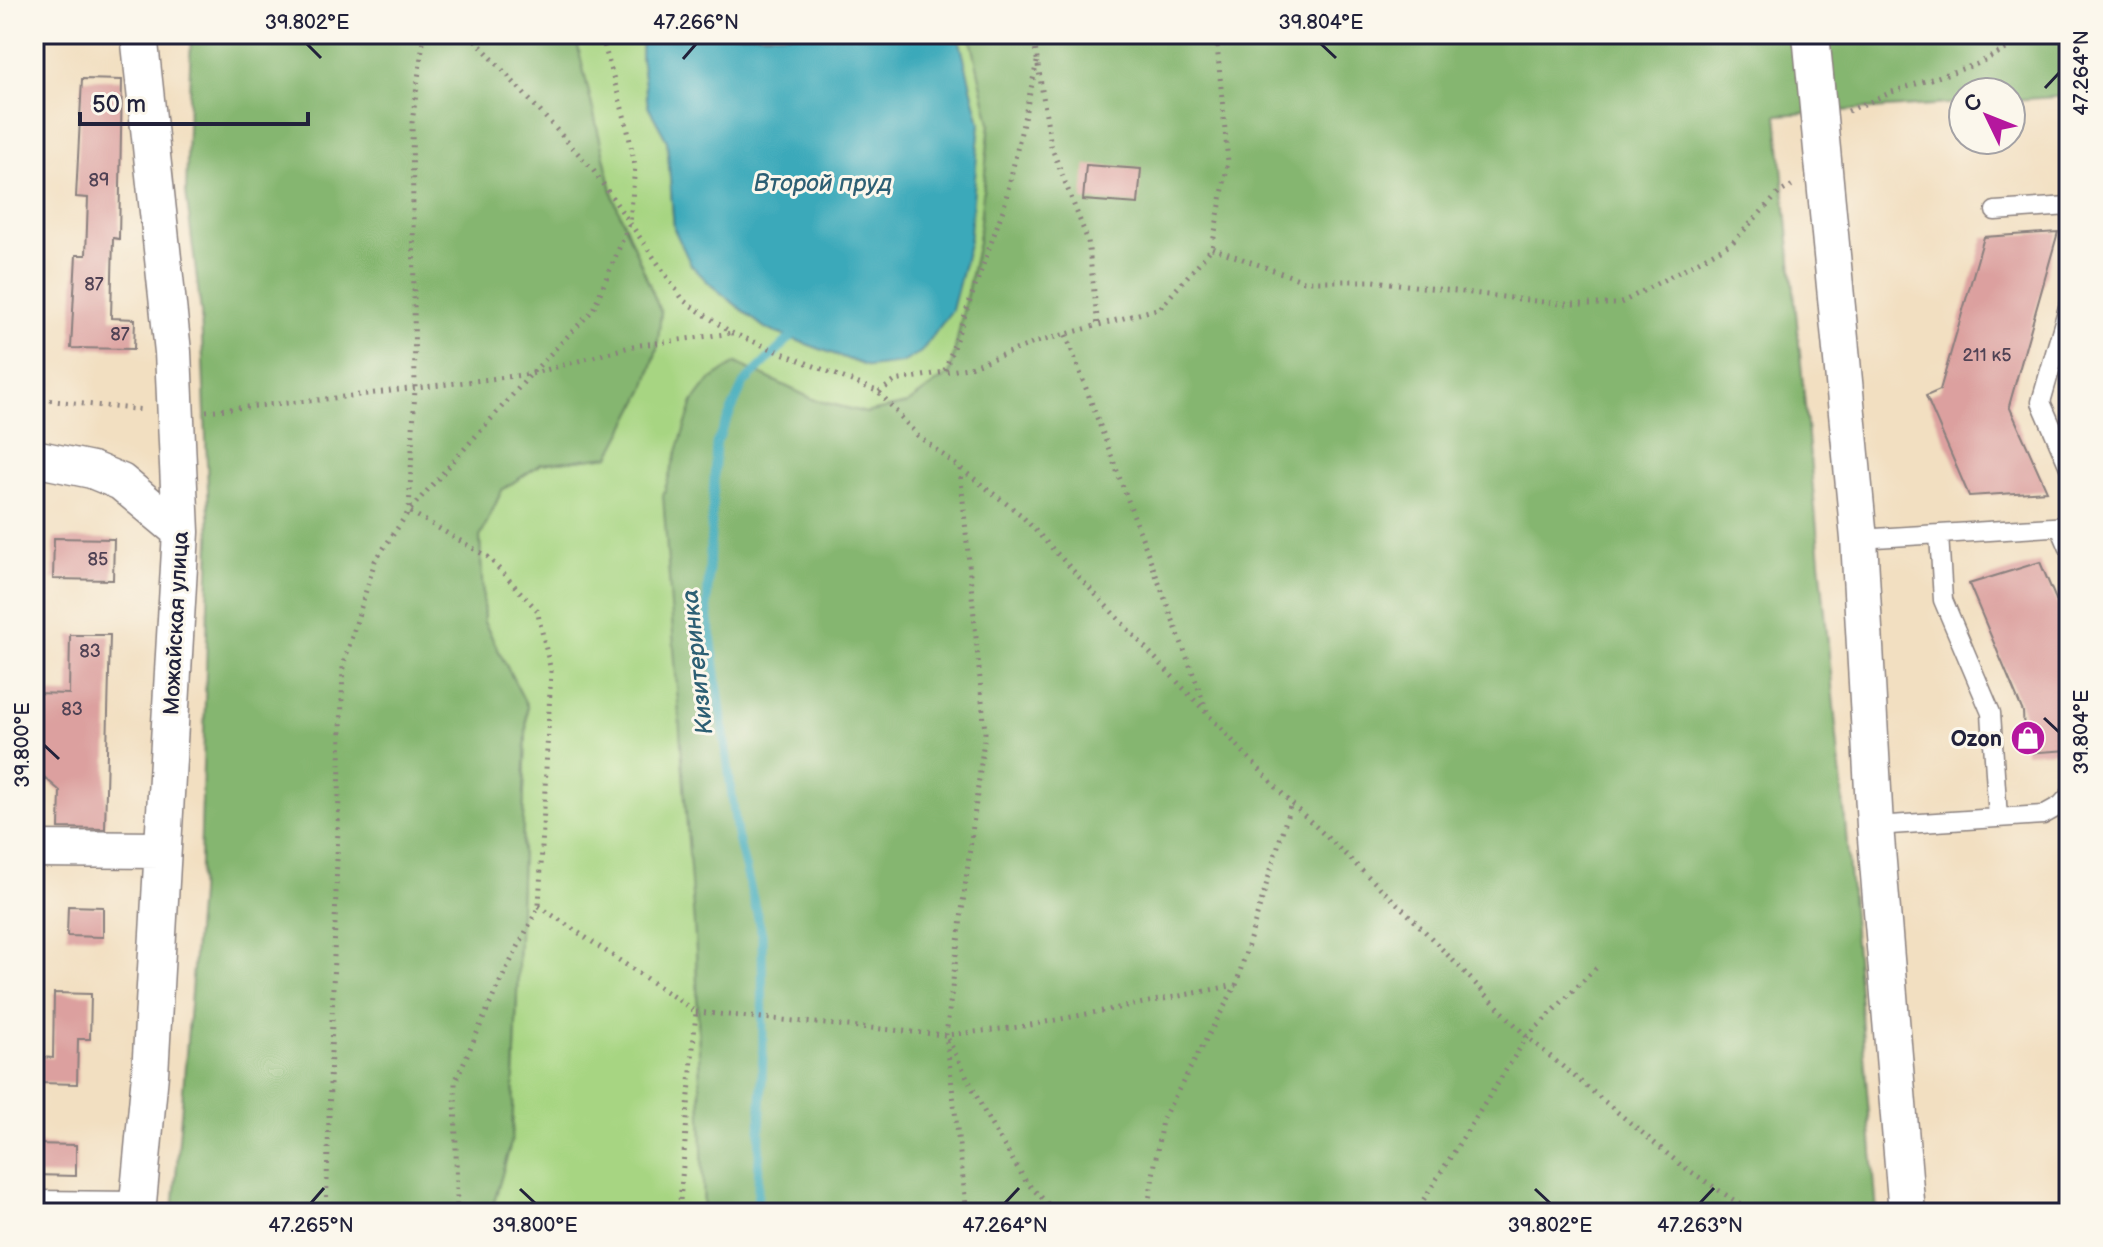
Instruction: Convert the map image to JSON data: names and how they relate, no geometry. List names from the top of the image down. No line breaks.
{"streets":{"street":["Можайская улица"]},"water":["Второй пруд","Кизитеринка"],"places":{"shop":["Ozon"]},"house_numbers":["89","87","87","211 к5","85","83","83"],"scale_bar":"50 m","north":"top left","coordinates":["39.802°E","47.266°N","39.804°E","47.264°N","39.800°E","47.265°N","47.263°N"]}
